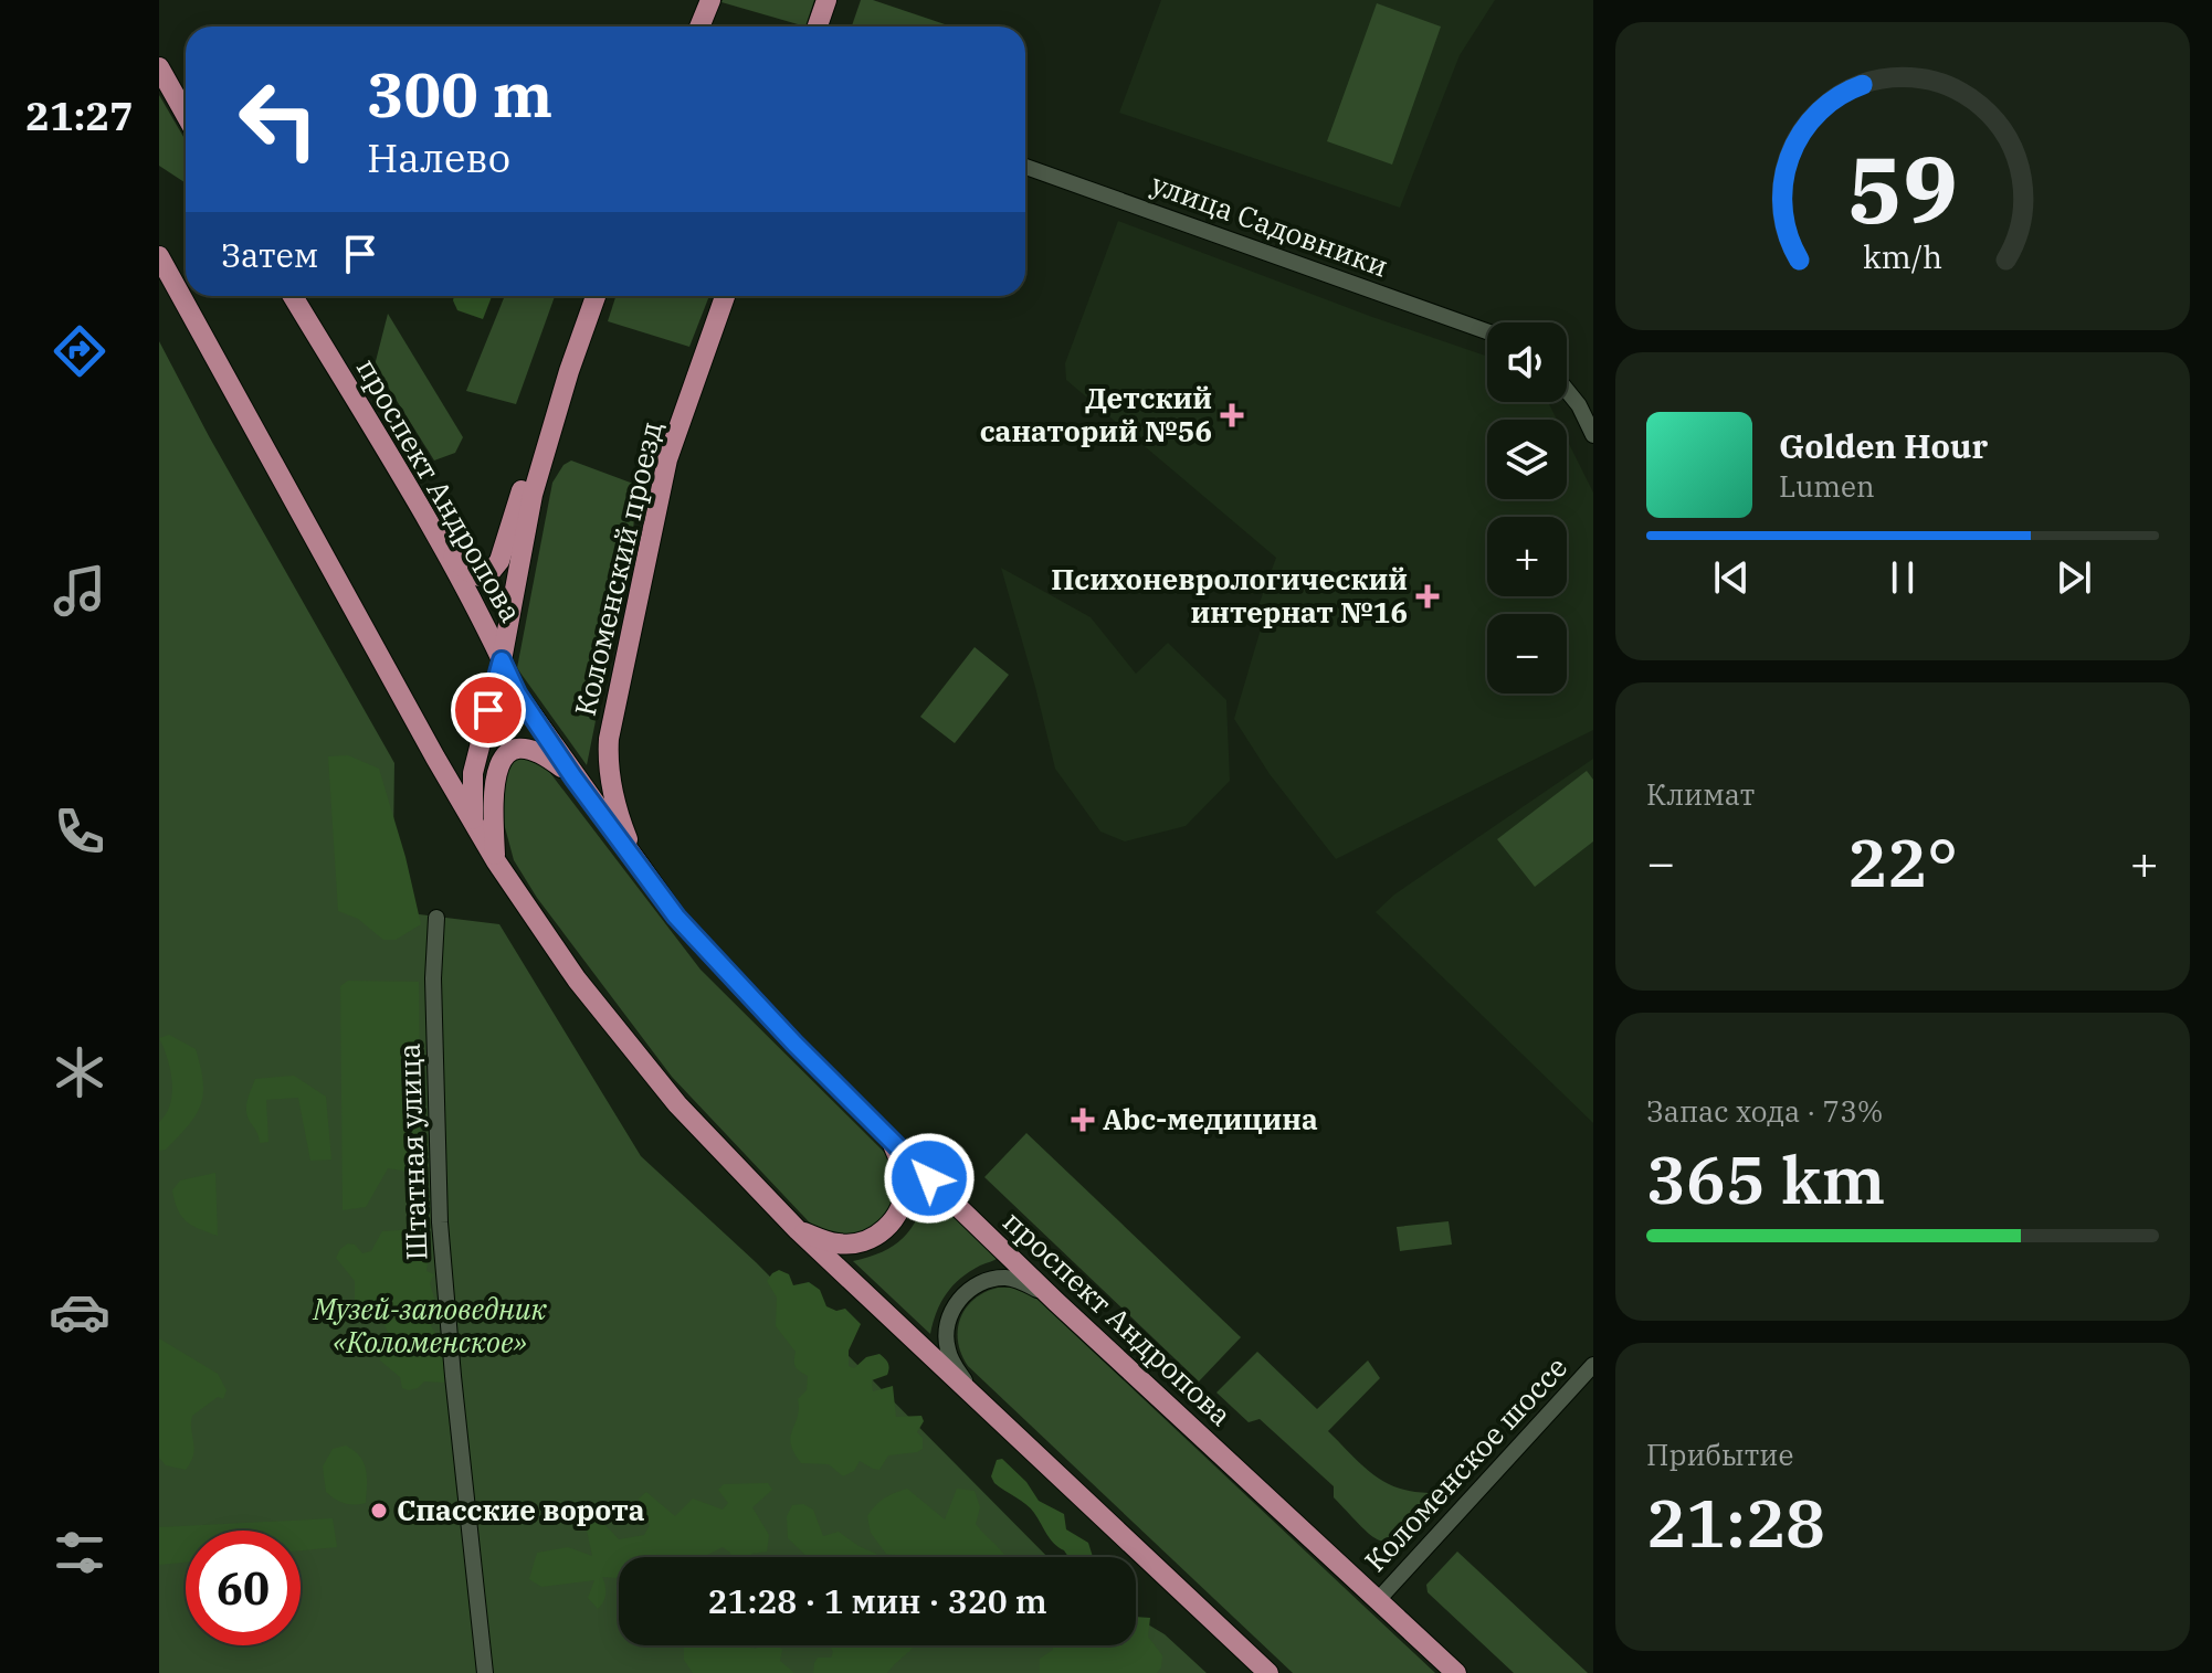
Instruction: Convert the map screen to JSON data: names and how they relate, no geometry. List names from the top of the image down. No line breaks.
{"streets":{"main road":["проспект Андропова","Коломенский проезд"],"street":["улица Садовники","Штатная улица","Коломенское шоссе"]},"crossings":[["проспект Андропова","Коломенский проезд"],["проспект Андропова","Коломенское шоссе"]],"parks":["Музей-заповедник «Коломенское»"],"places":{"health":["Детский санаторий №56","Психоневрологический интернат №16","Abc-медицина"],"other":["Спасские ворота"]},"page":{"tabs":"21:27","turn":["300 m","Налево"],"then":"Затем","map_buttons":["+","−"],"song":["Golden Hour","Lumen"],"tile":["Климат",["Запас хода · 73%","365 km"],["Прибытие","21:28"]],"heat":["−","22°","+"],"limit":"60","trip":"21:28 · 1 мин · 320 m","gauge":["59","km/h"]}}
